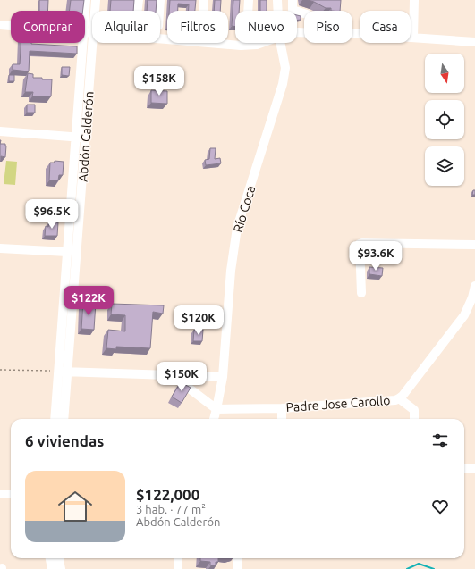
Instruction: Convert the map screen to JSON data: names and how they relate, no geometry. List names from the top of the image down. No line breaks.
{"streets":{"street":["Abdón Calderón","Río Coca","Padre Jose Carollo"]},"crossings":[["Río Coca","Padre Jose Carollo"]],"north":"bottom","page":{"chip":["Comprar","Alquilar","Filtros","Nuevo","Piso","Casa"],"price":["$158K","$96.5K","$93.6K","$122K","$120K","$150K"],"heading":"6 viviendas","list":[{"name":"$122,000","note":"3 hab. · 77 m² · Abdón Calderón"}]}}
